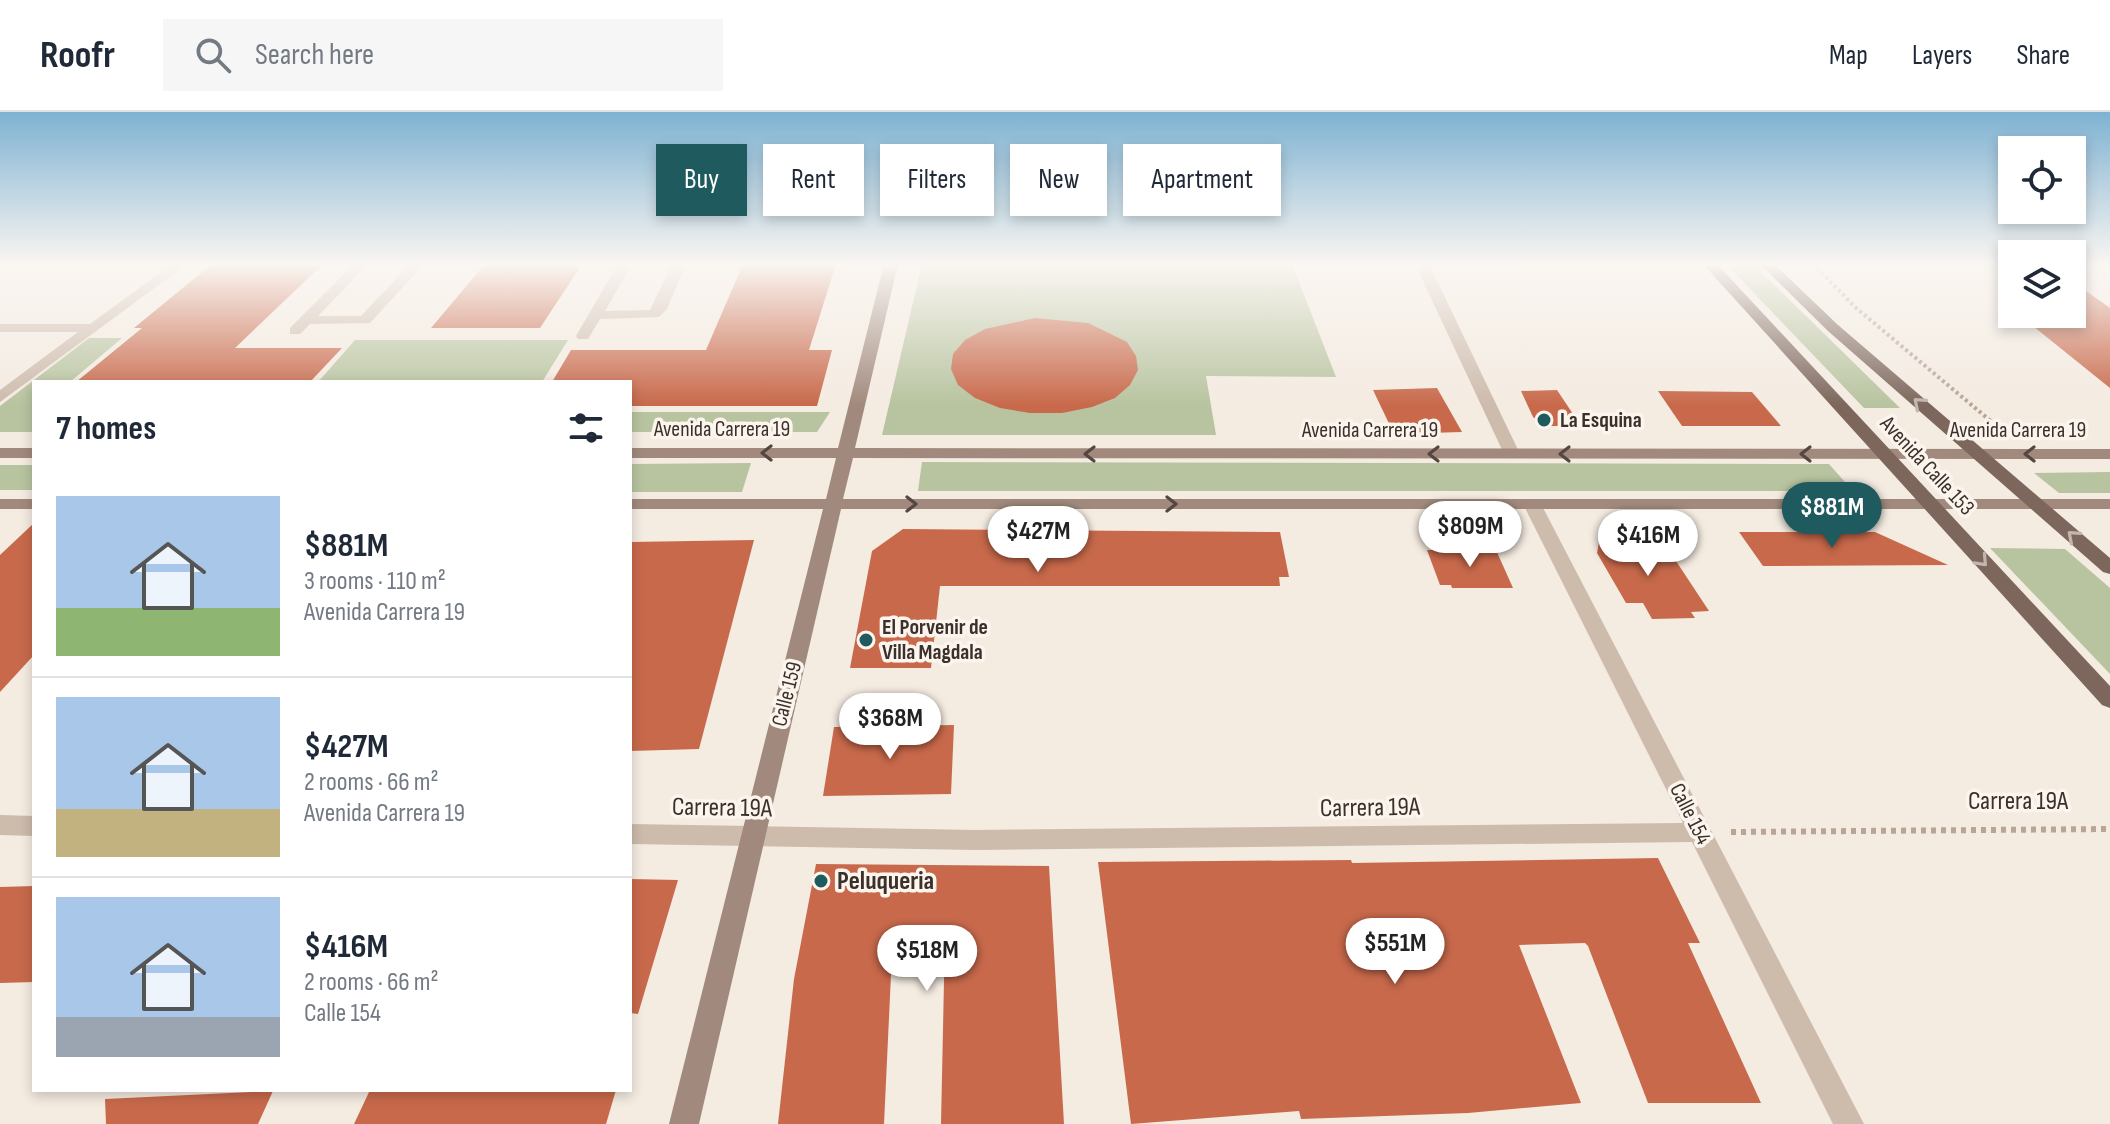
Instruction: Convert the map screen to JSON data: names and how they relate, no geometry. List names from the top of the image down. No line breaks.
{"streets":{"main road":["Avenida Carrera 19","Avenida Calle 153","Calle 159"],"street":["Carrera 19A","Calle 154"]},"crossings":[["Avenida Carrera 19","Avenida Calle 153"],["Avenida Carrera 19","Calle 159"],["Calle 159","Carrera 19A"],["Carrera 19A","Calle 154"]],"places":["La Esquina","El Porvenir de Villa Magdala","Peluqueria"],"page":{"header":"Roofr","search":"Search here","nav":["Map","Layers","Share"],"chip":["Buy","Rent","Filters","New","Apartment"],"heading":"7 homes","list":[{"name":"$881M","note":"3 rooms · 110 m² · Avenida Carrera 19"},{"name":"$427M","note":"2 rooms · 66 m² · Avenida Carrera 19"},{"name":"$416M","note":"2 rooms · 66 m² · Calle 154"}],"price":["$881M","$809M","$427M","$416M","$368M","$551M","$518M"]}}
